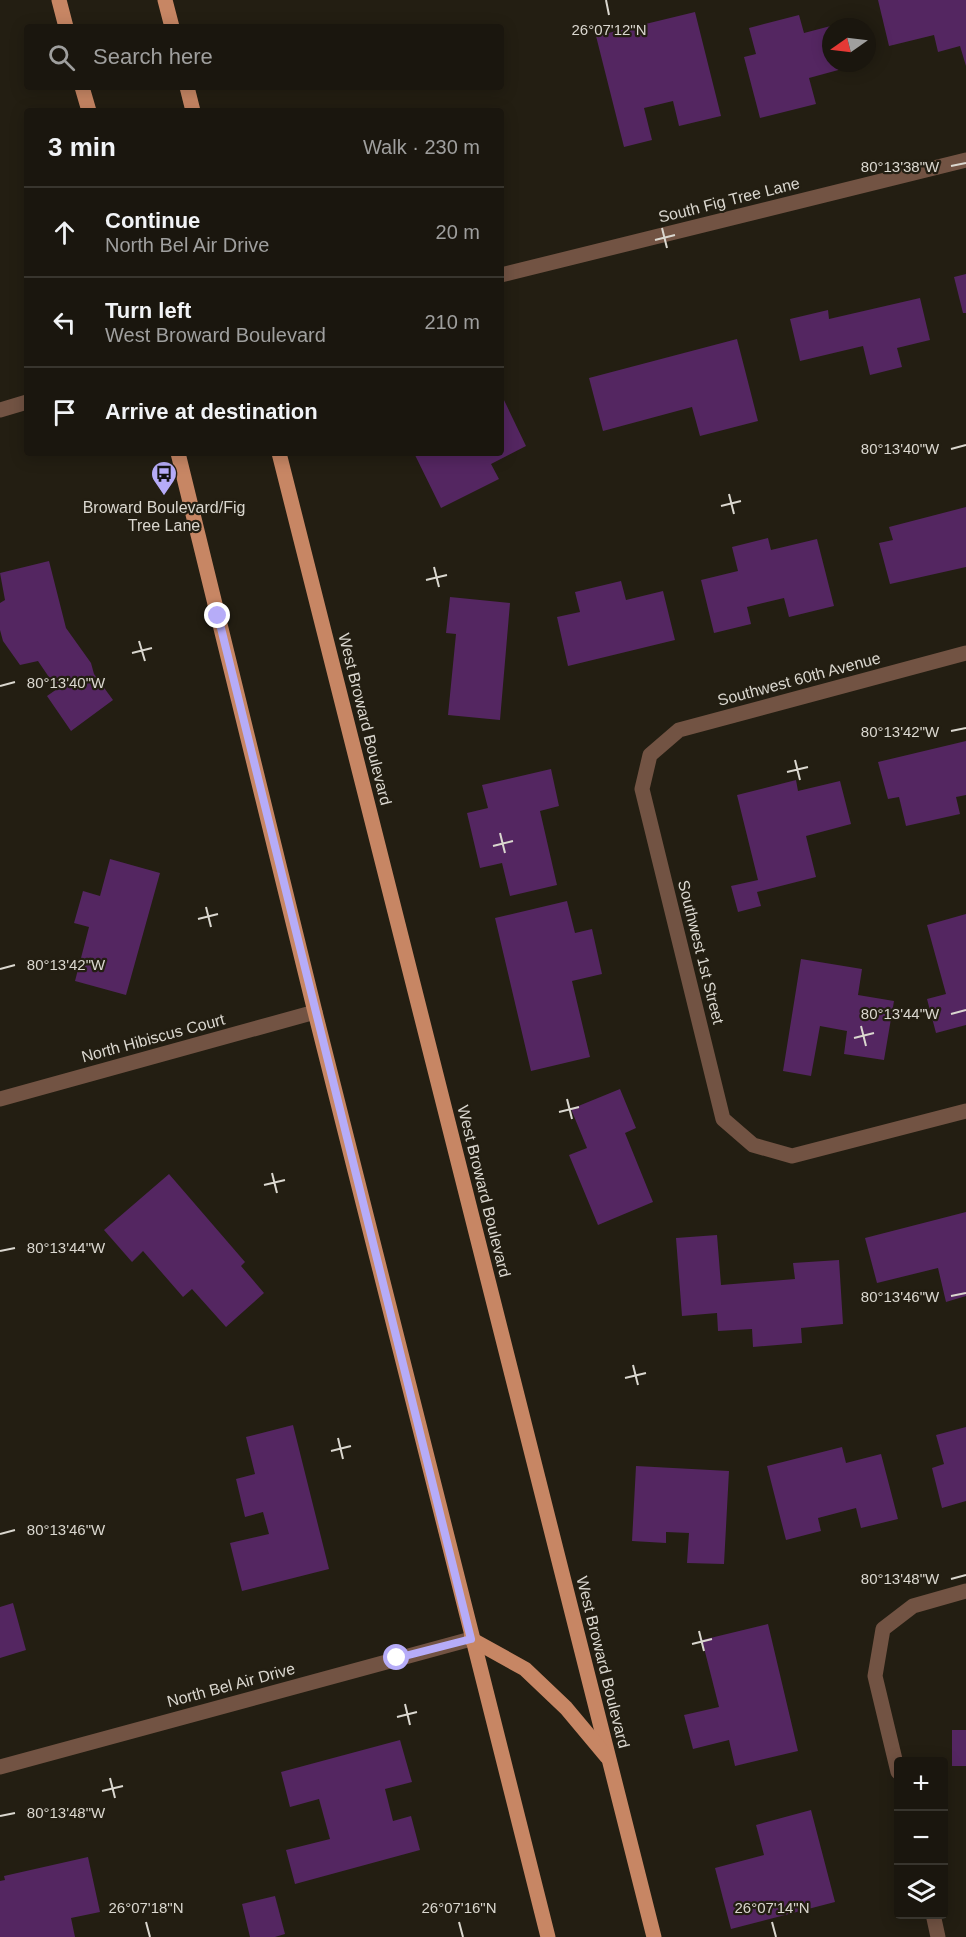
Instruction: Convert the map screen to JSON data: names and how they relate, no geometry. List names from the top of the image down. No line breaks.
{"streets":{"main road":["West Broward Boulevard"],"street":["South Fig Tree Lane","Southwest 60th Avenue","Southwest 1st Street","North Hibiscus Court","North Bel Air Drive"]},"crossings":[["Southwest 60th Avenue","Southwest 1st Street"]],"places":{"bus stop":["Broward Boulevard/Fig Tree Lane"]},"north":"left","page":{"search":"Search here","heading":["3 min","Walk · 230 m"],"list":[["Continue","North Bel Air Drive","20 m"],["Turn left","West Broward Boulevard","210 m"],"Arrive at destination"],"map_buttons":["+","−"]},"coordinates":["26°07'12\"N","80°13'38\"W","80°13'40\"W","80°13'42\"W","80°13'44\"W","80°13'46\"W","80°13'48\"W","26°07'18\"N","26°07'16\"N","26°07'14\"N"]}
